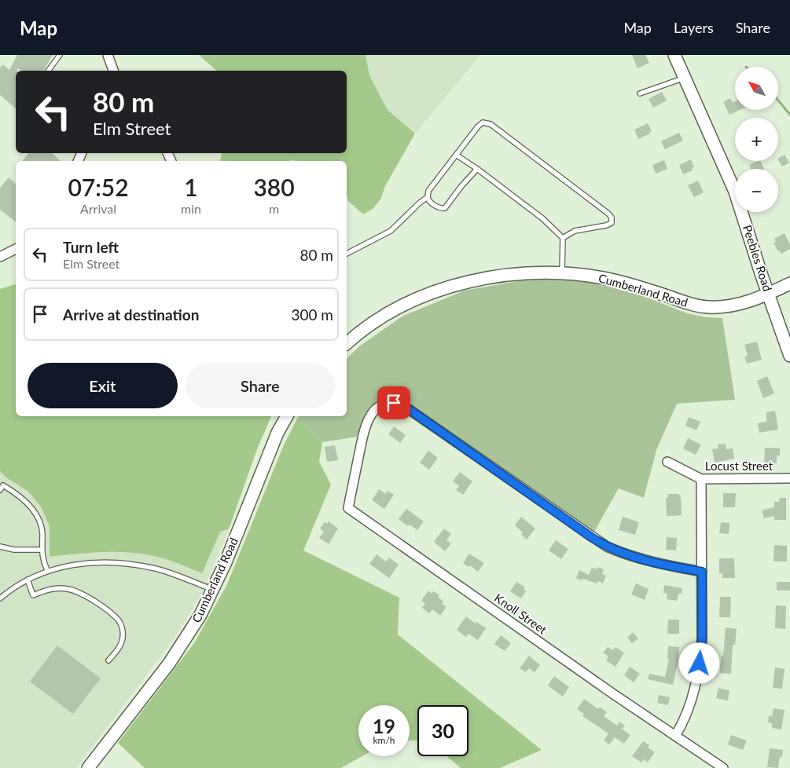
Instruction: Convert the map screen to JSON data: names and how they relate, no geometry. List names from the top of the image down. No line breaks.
{"streets":{"street":["Peebles Road","Cumberland Road","Locust Street","Knoll Street"]},"crossings":[["Peebles Road","Cumberland Road"]],"north":"top left","page":{"header":"Map","nav":["Map","Layers","Share"],"map_buttons":["+","−"],"turn":["80 m","Elm Street"],"eta":["07:52","Arrival","1","min","380","m"],"list":[{"name":"Turn left","note":"Elm Street","value":"80 m"},{"name":"Arrive at destination","value":"300 m"}],"buttons":["Exit","Share"],"speed":"19 km/h","limit":"30"}}
